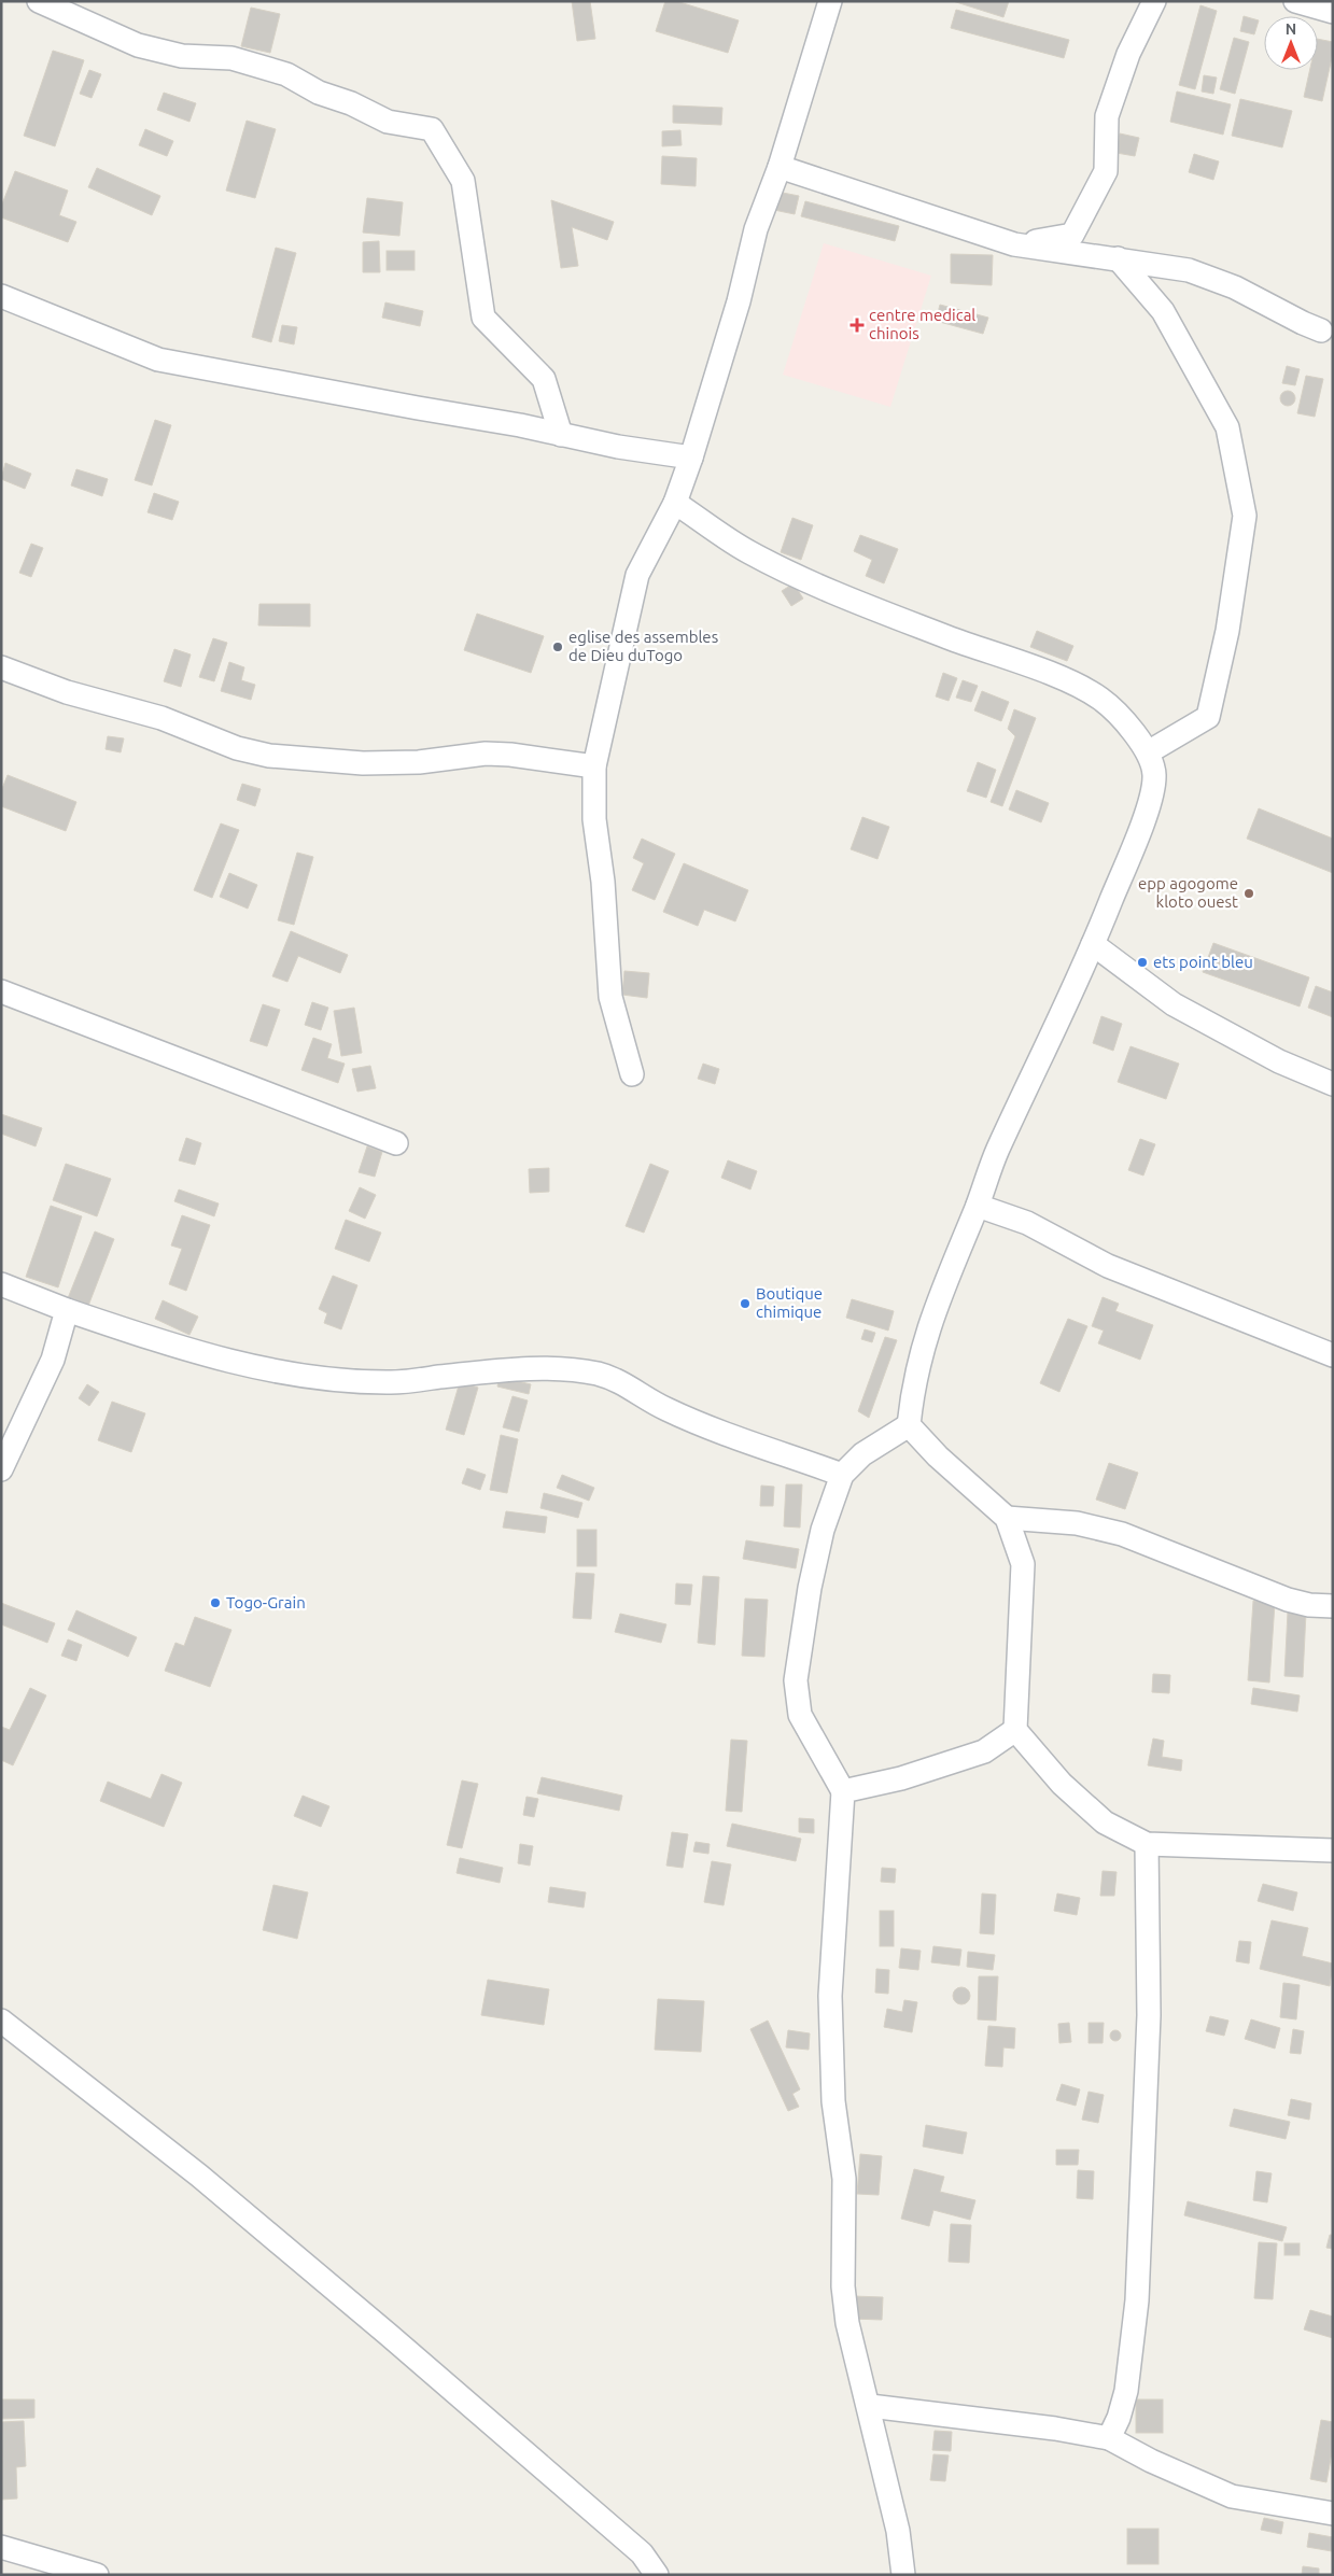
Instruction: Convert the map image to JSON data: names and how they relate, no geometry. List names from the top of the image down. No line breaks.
{"places":{"health":["centre medical chinois"],"other":["eglise des assembles de Dieu duTogo","epp agogome kloto ouest","ets point bleu","Boutique chimique","Togo-Grain"]},"north":"top"}
